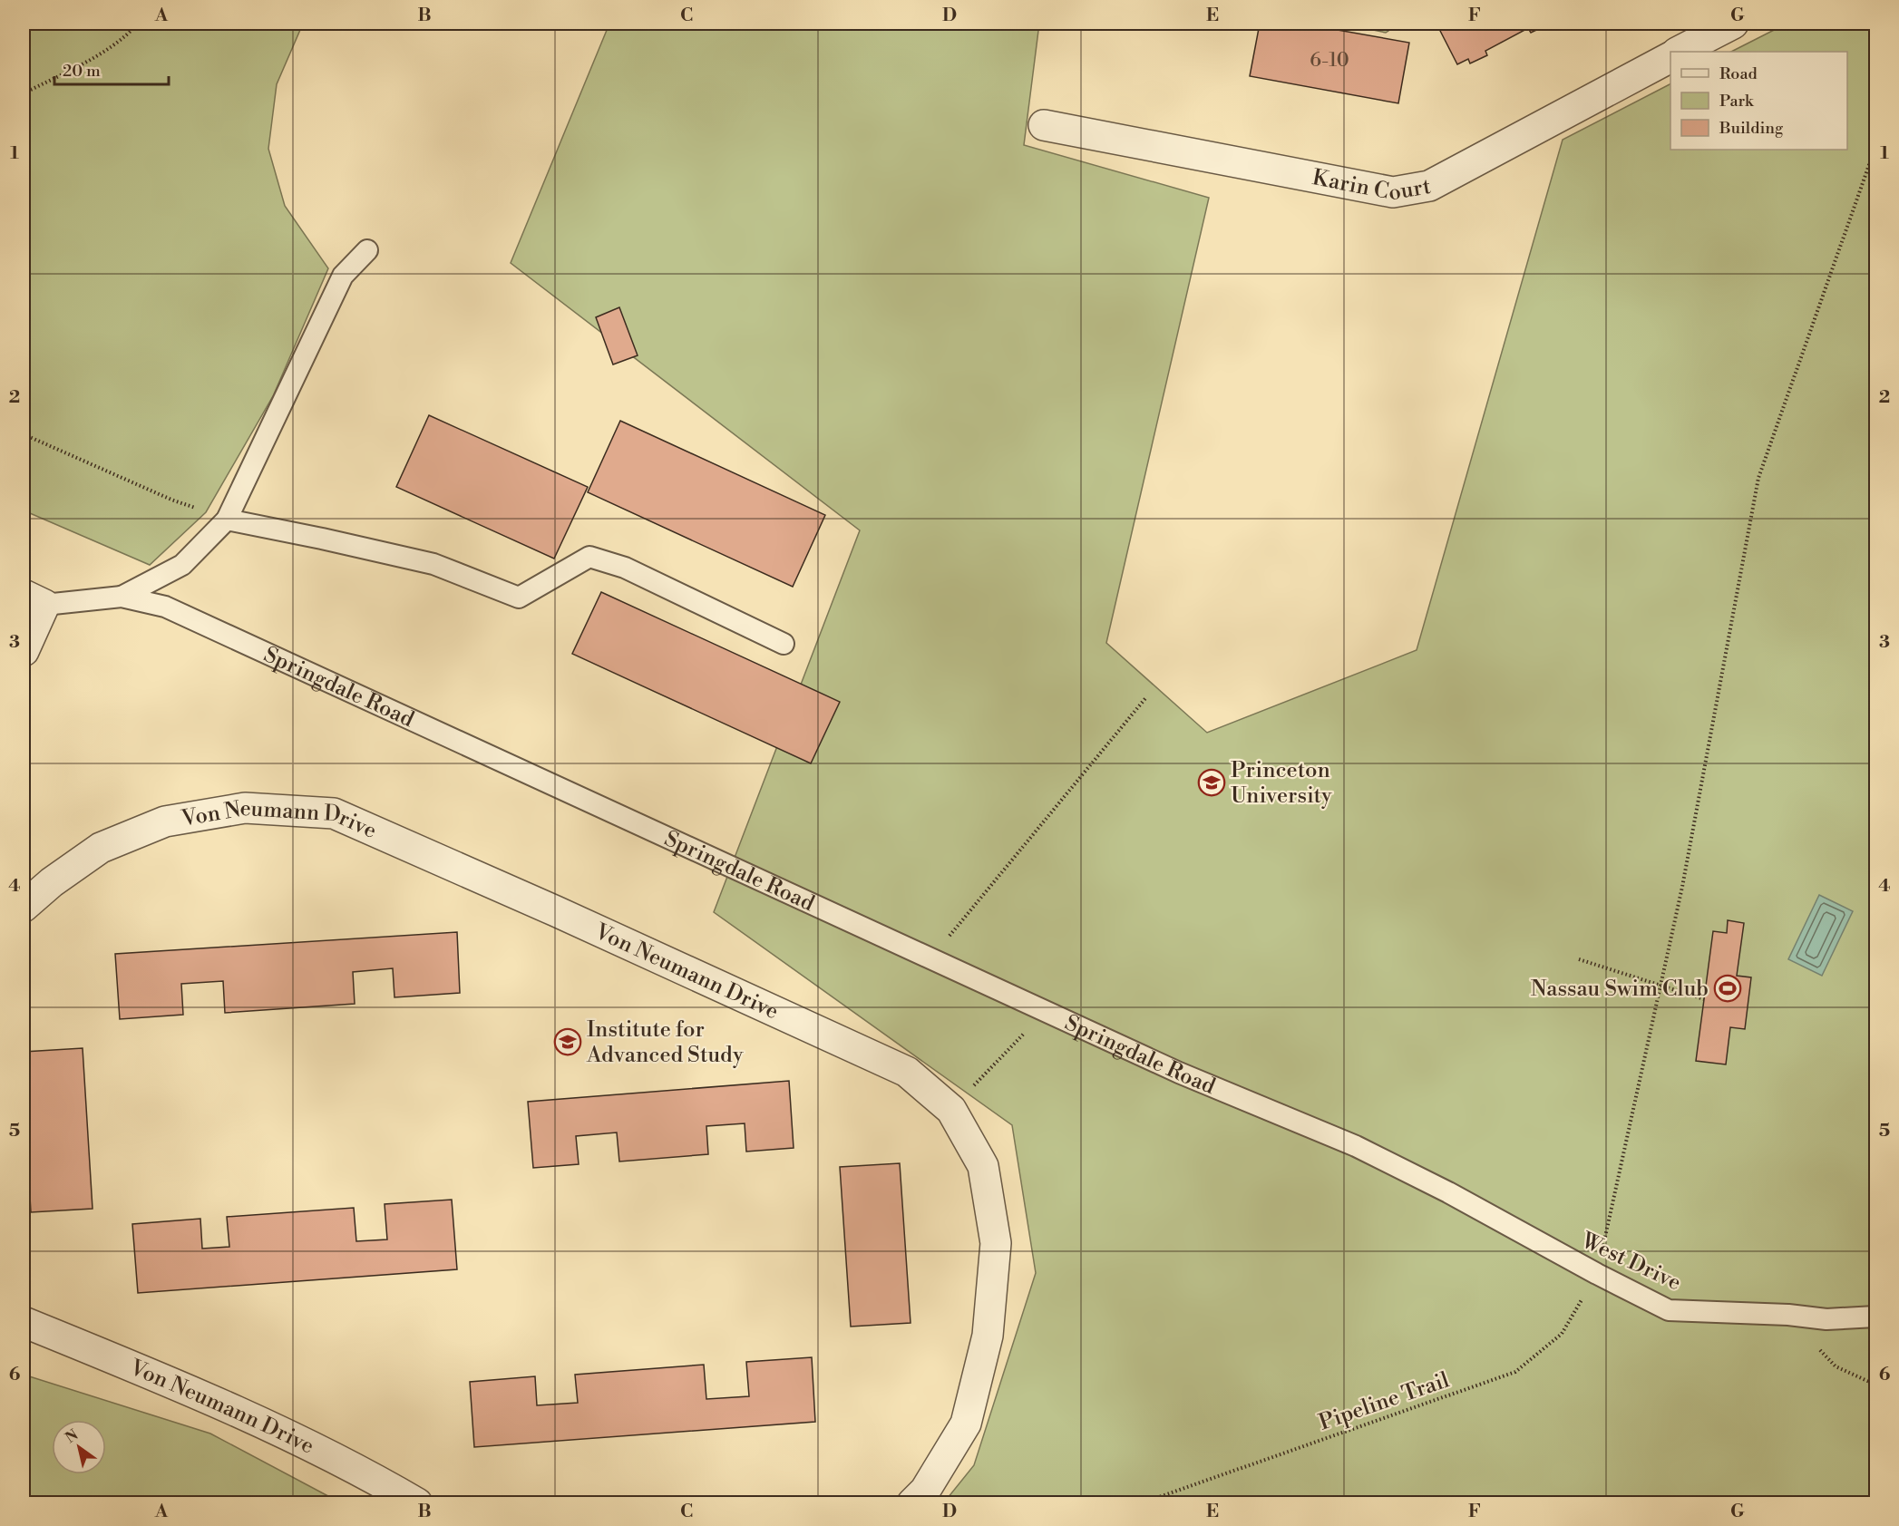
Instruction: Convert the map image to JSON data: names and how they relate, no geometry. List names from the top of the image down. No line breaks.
{"streets":{"street":["Karin Court","Von Neumann Drive"],"lane":["Springdale Road","West Drive"],"path":["Pipeline Trail"]},"crossings":[["Springdale Road","West Drive"],["West Drive","Pipeline Trail"]],"places":{"school or university":["Princeton University","Institute for Advanced Study"],"sports":["Nassau Swim Club"]},"house_numbers":["6-10"],"legend":["Road","Park","Building"],"scale_bar":"20 m","north":"top left","grid":{"columns":["A","B","C","D","E","F","G"],"rows":["1","2","3","4","5","6"]}}
